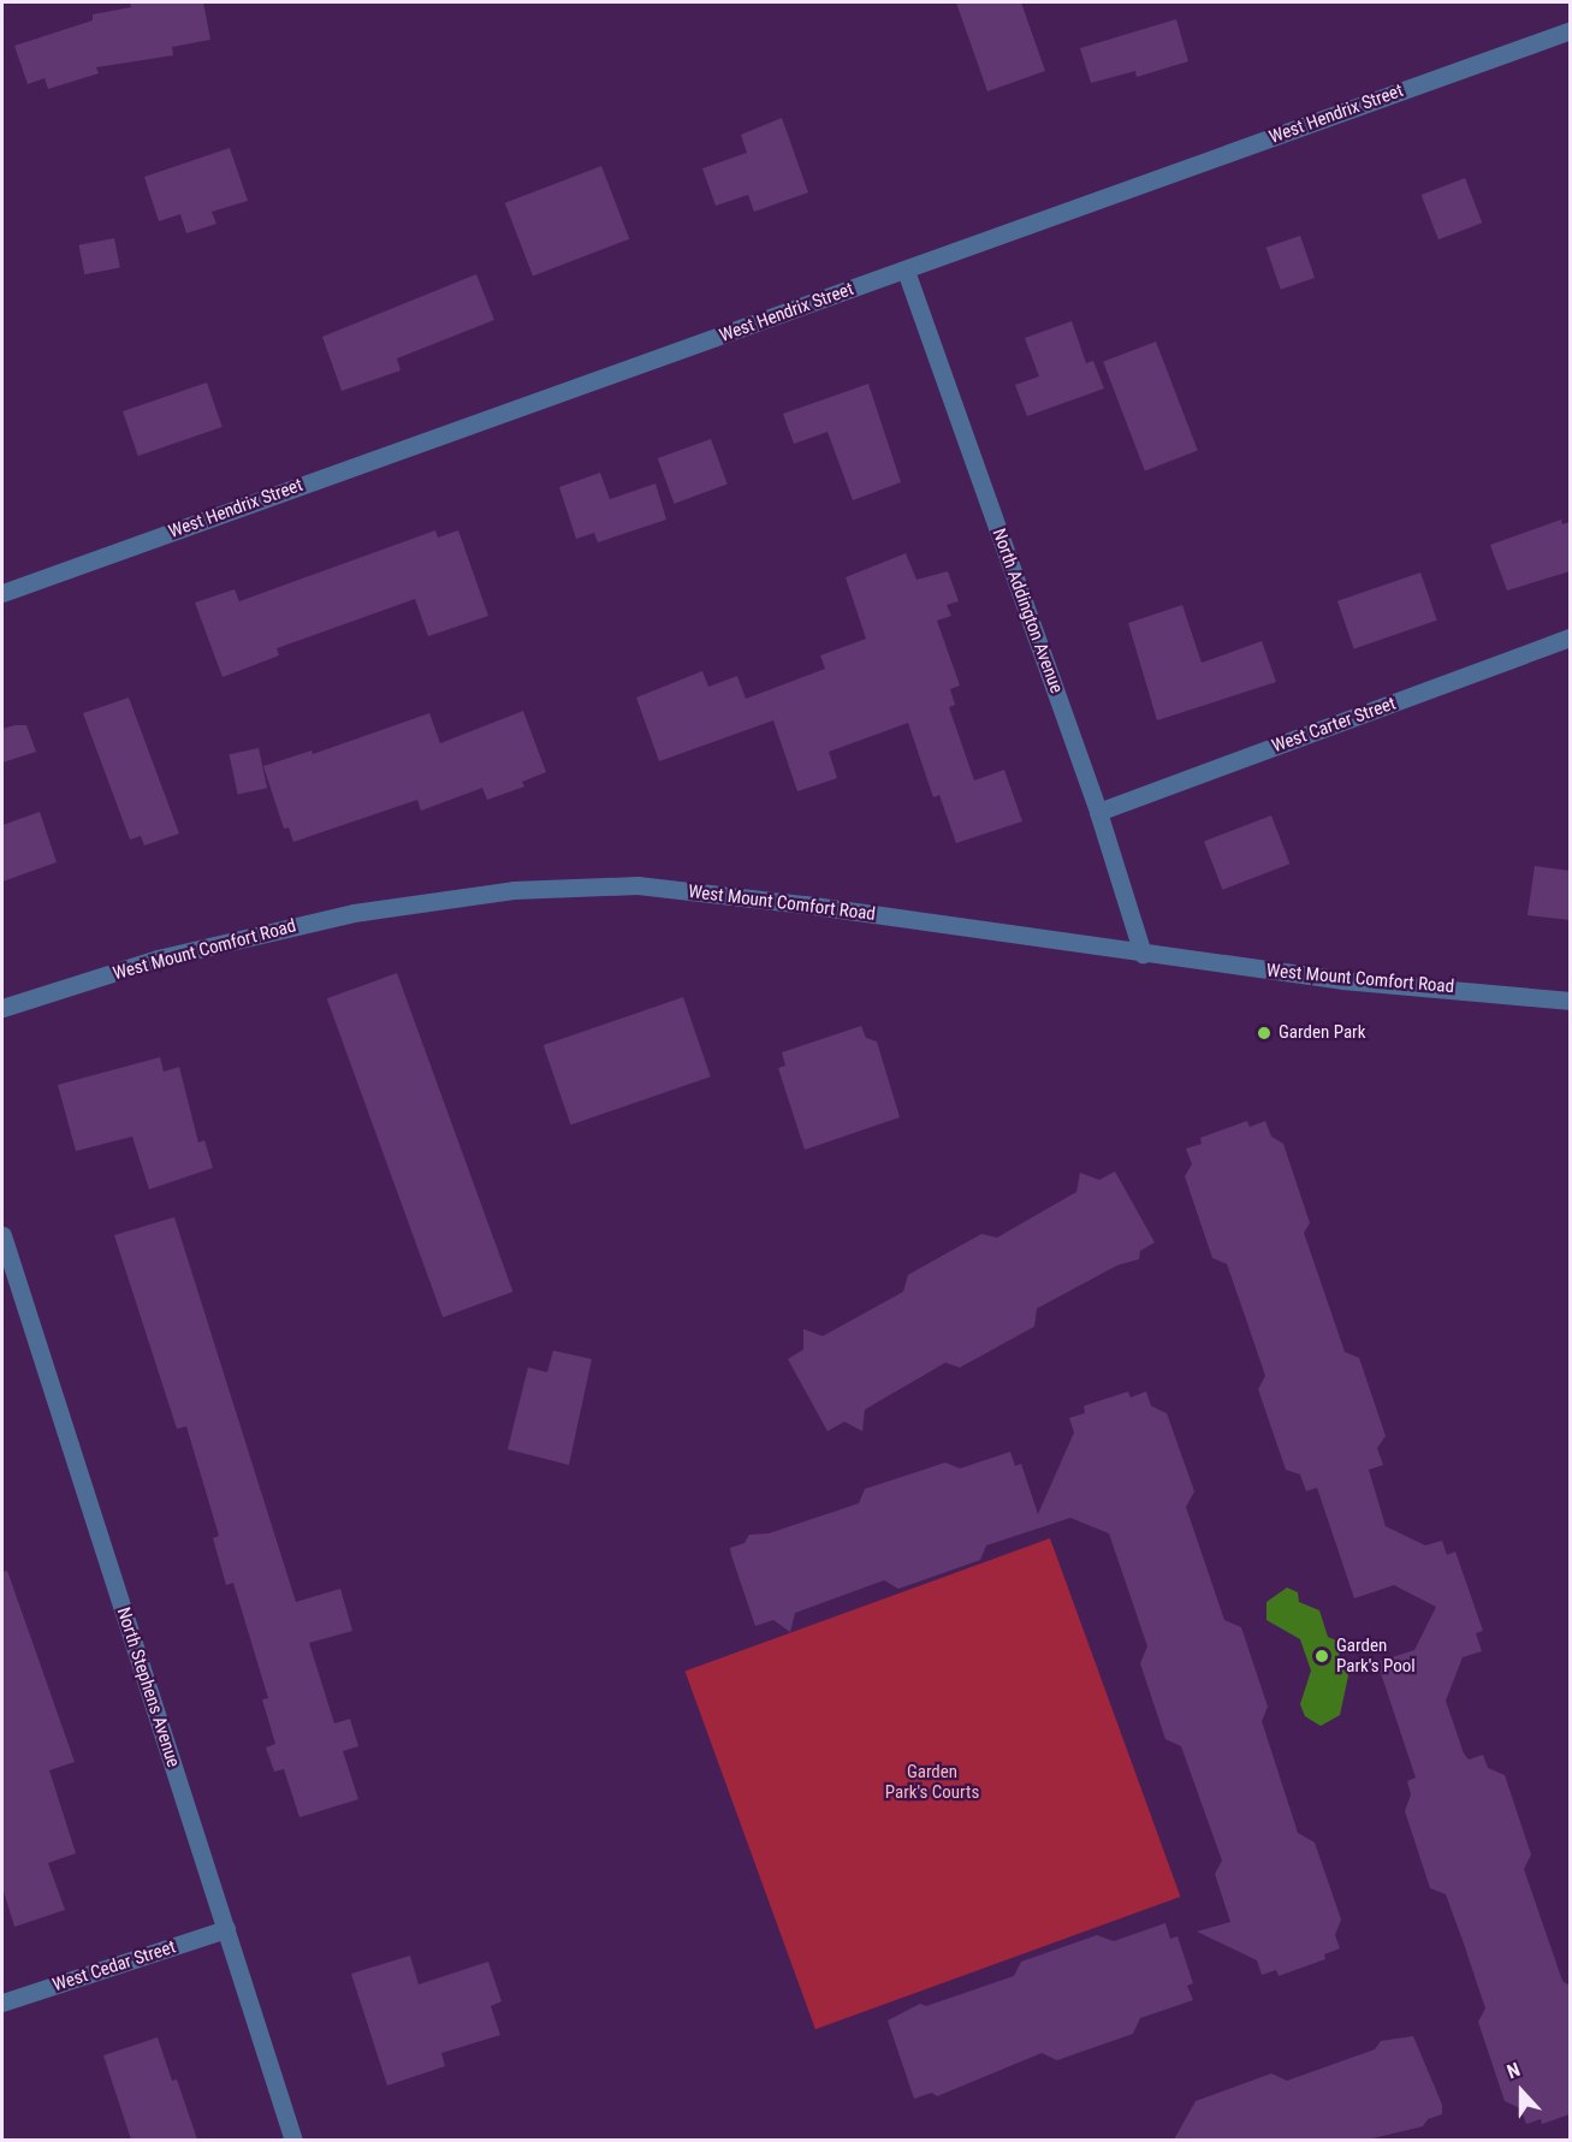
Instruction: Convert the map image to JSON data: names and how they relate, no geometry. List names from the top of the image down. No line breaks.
{"streets":{"street":["West Hendrix Street","North Addington Avenue","West Carter Street","West Mount Comfort Road","North Stephens Avenue","West Cedar Street"]},"crossings":[["West Hendrix Street","North Addington Avenue"],["North Addington Avenue","West Carter Street"],["North Addington Avenue","West Mount Comfort Road"],["North Stephens Avenue","West Cedar Street"]],"parks":["Garden Park's Courts"],"places":["Garden Park","Garden Park's Pool"],"north":"top"}
